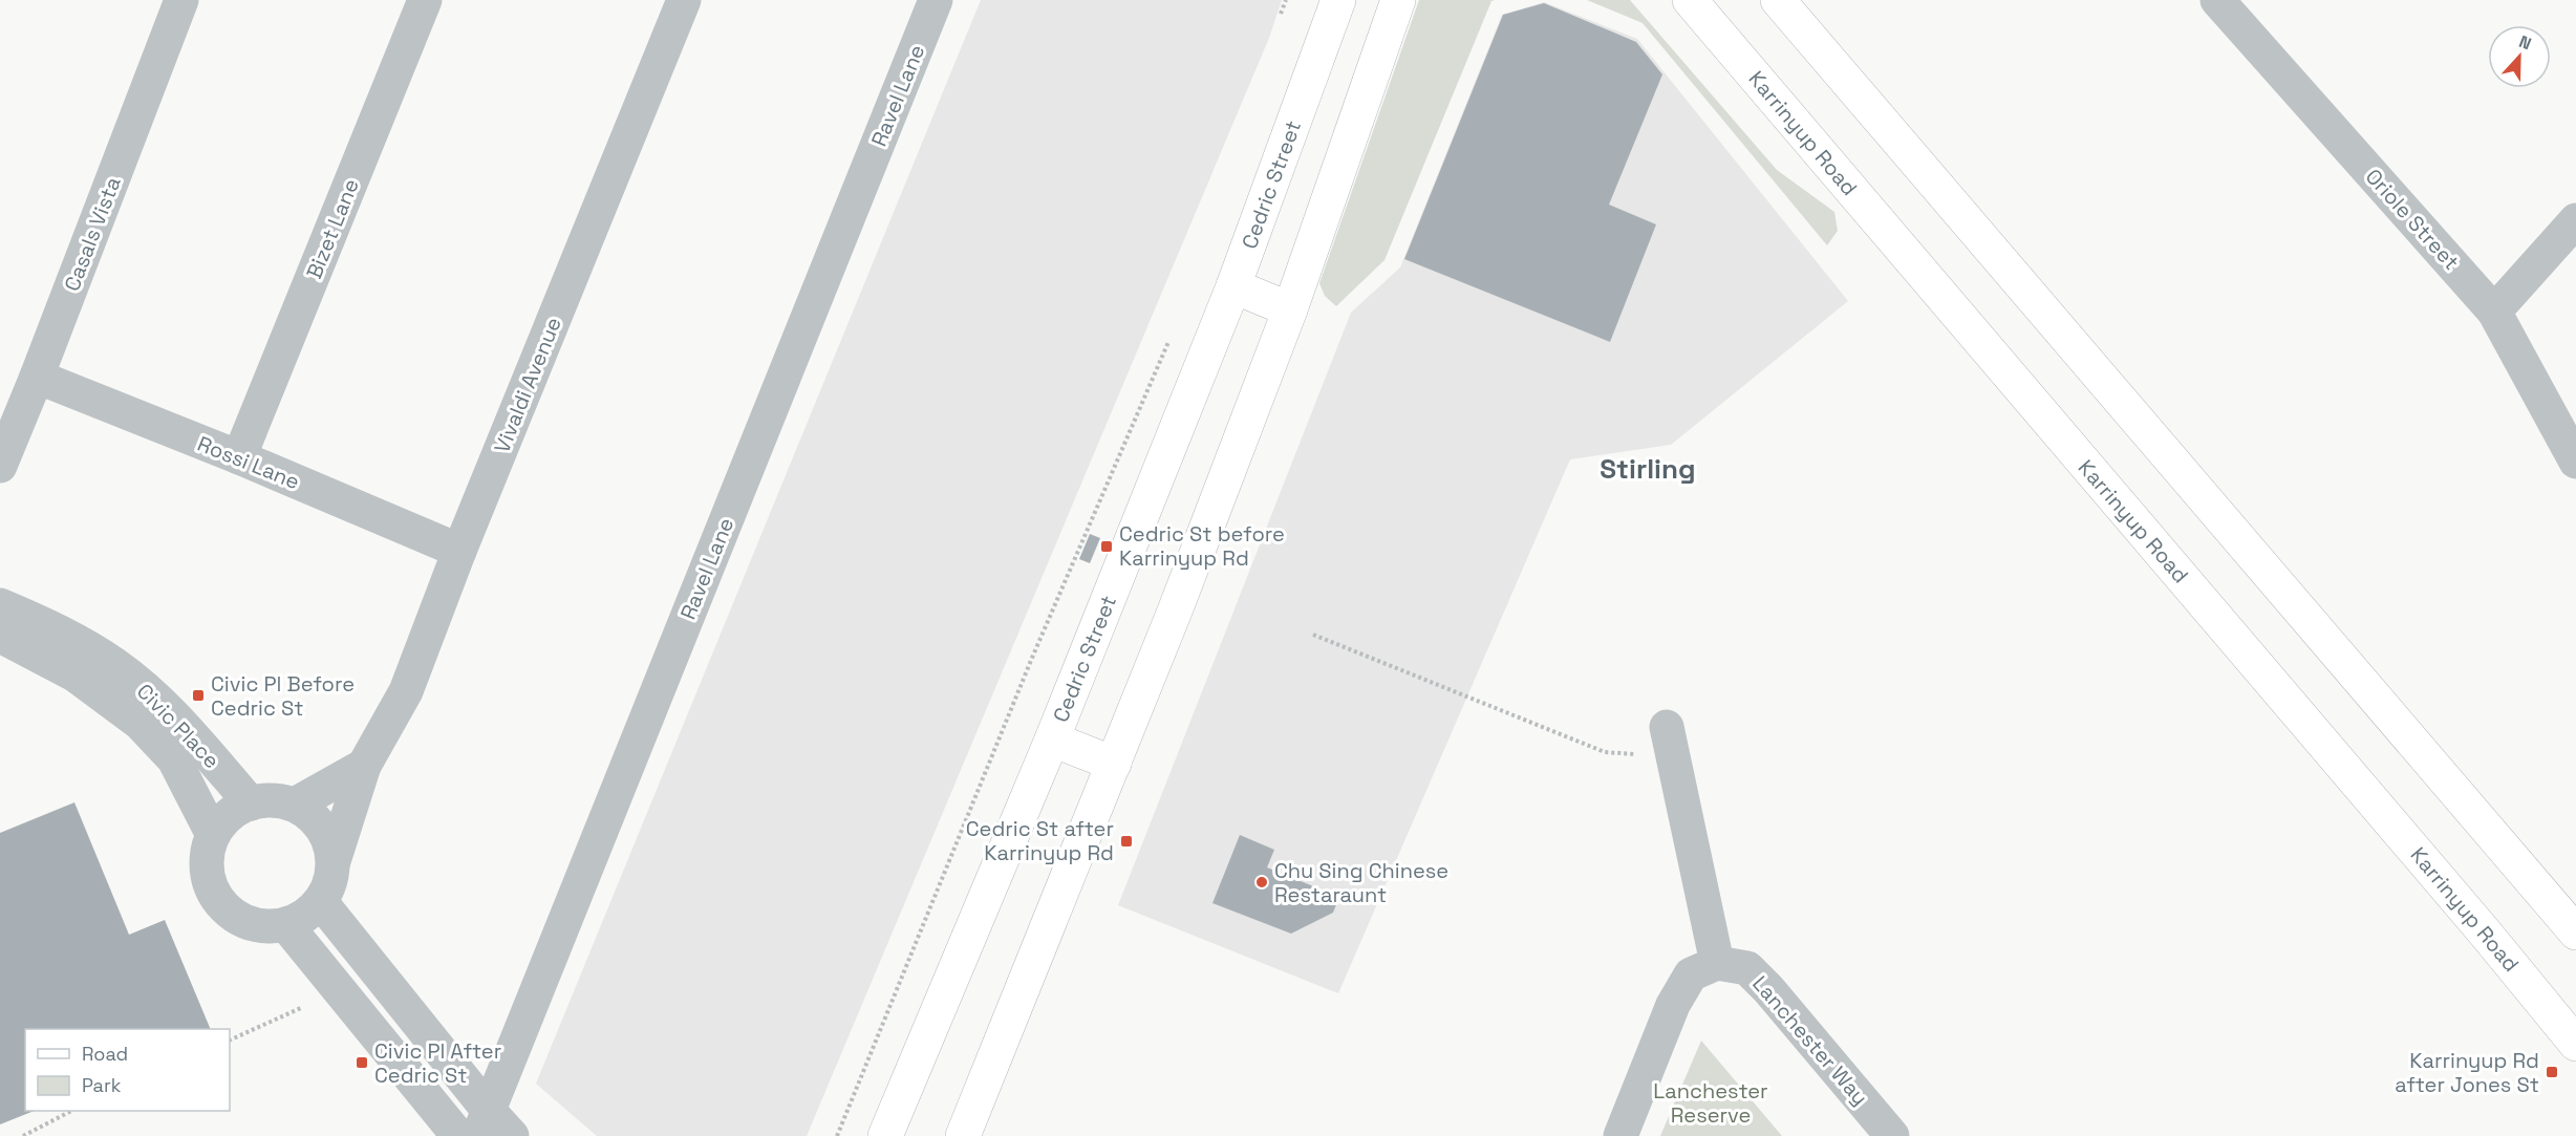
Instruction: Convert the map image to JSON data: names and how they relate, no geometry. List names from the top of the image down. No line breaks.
{"streets":{"main road":["Karrinyup Road","Cedric Street"],"street":["Ravel Lane","Oriole Street","Bizet Lane","Casals Vista","Vivaldi Avenue","Rossi Lane","Civic Place","Lanchester Way"]},"crossings":[["Bizet Lane","Rossi Lane"],["Casals Vista","Rossi Lane"],["Vivaldi Avenue","Rossi Lane"],["Vivaldi Avenue","Civic Place"]],"districts":["Stirling"],"parks":["Lanchester Reserve"],"places":{"transit":["Cedric St before Karrinyup Rd","Civic Pl Before Cedric St","Cedric St after Karrinyup Rd","Civic Pl After Cedric St","Karrinyup Rd after Jones St"],"other":["Chu Sing Chinese Restaraunt"]},"legend":["Road","Park"],"north":"top"}
